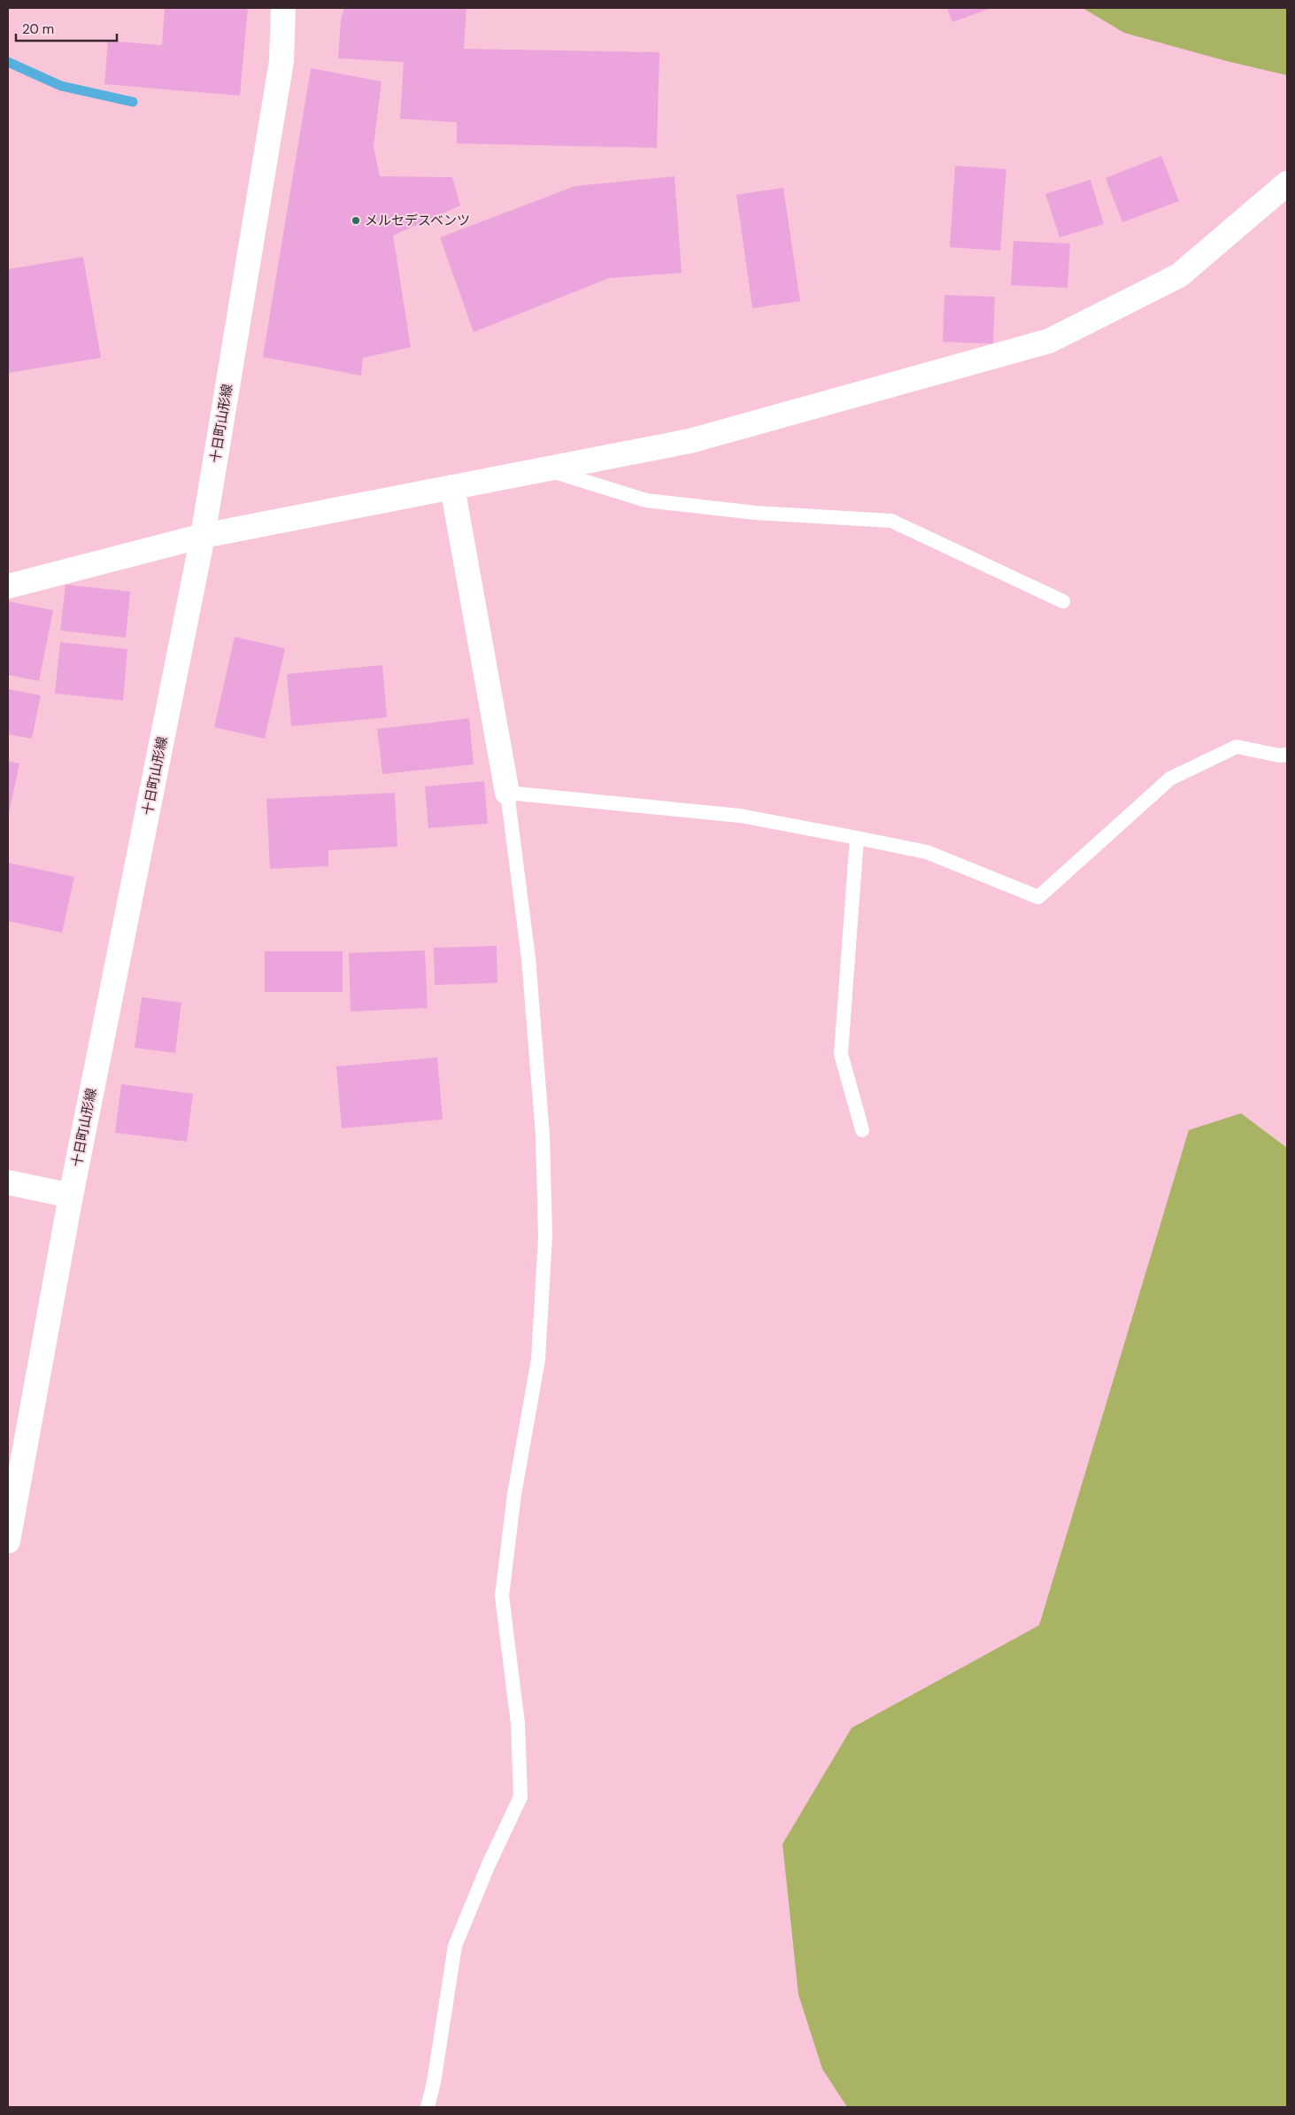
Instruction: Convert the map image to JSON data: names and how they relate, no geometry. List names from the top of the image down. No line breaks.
{"streets":{"street":["十日町山形線"]},"places":["メルセデスベンツ"],"scale_bar":"20 m"}
